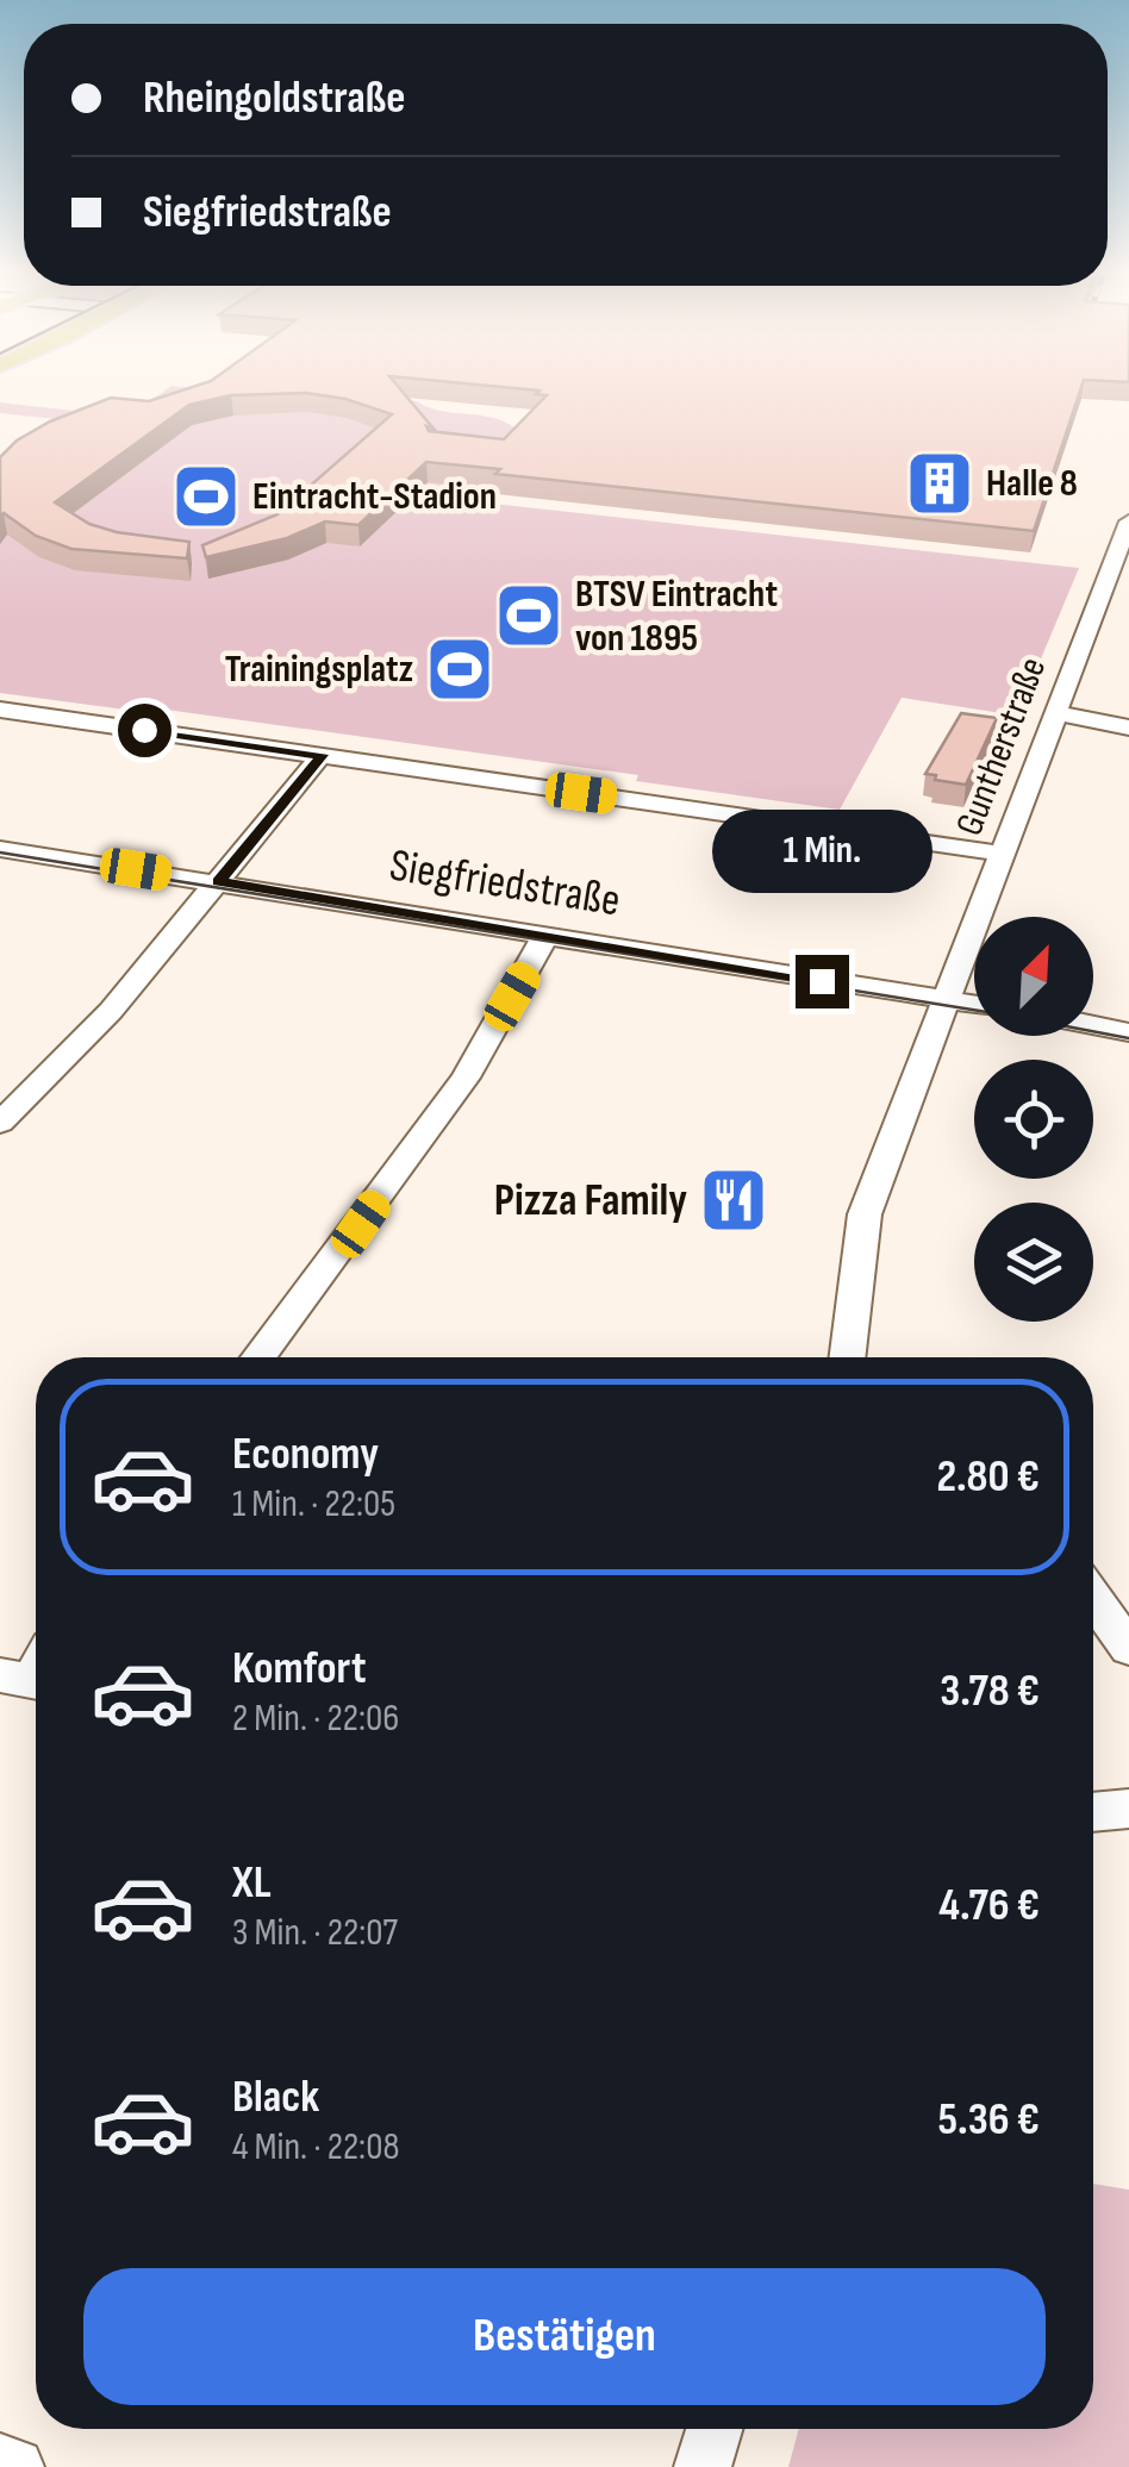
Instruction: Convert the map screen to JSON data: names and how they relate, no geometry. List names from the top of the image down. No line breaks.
{"streets":{"street":["Guntherstraße","Siegfriedstraße"]},"crossings":[["Guntherstraße","Siegfriedstraße"]],"places":{"building":["Halle 8"],"sports":["Eintracht-Stadion","BTSV Eintracht von 1895","Trainingsplatz"],"restaurant":["Pizza Family"]},"north":"top right","page":{"banner":["Rheingoldstraße","Siegfriedstraße"],"bubble":"1 Min.","list":[{"name":"Economy","note":"1 Min. · 22:05","value":"2.80 €"},{"name":"Komfort","note":"2 Min. · 22:06","value":"3.78 €"},{"name":"XL","note":"3 Min. · 22:07","value":"4.76 €"},{"name":"Black","note":"4 Min. · 22:08","value":"5.36 €"}],"buttons":"Bestätigen"}}
